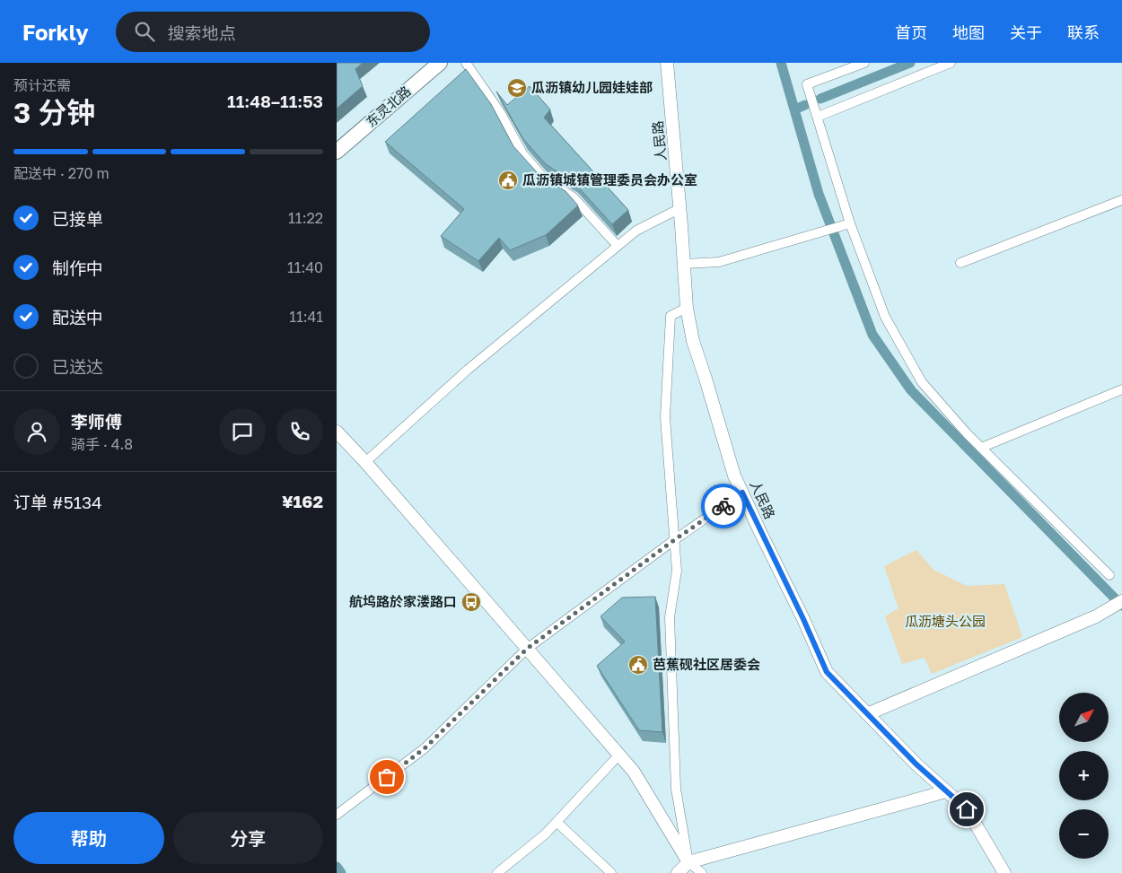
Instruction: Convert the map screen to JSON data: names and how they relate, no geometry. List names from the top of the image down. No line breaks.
{"streets":{"main road":["东灵北路"],"street":["人民路"]},"parks":["瓜沥塘头公园"],"places":{"school or university":["瓜沥镇幼儿园娃娃部"],"public building":["瓜沥镇城镇管理委员会办公室","芭蕉砚社区居委会"],"bus stop":["航坞路於家溇路口"]},"north":"top right","page":{"header":"Forkly","search":"搜索地点","nav":["首页","地图","关于","联系"],"heading":["3 分钟","预计还需","11:48–11:53"],"panel":["李师傅","骑手 · 4.8","订单 #5134","¥162"],"bar":"配送中 · 270 m","list":[["已接单","11:22"],["制作中","11:40"],["配送中","11:41"],"已送达"],"map_buttons":["+","−"],"buttons":["帮助","分享"]}}
